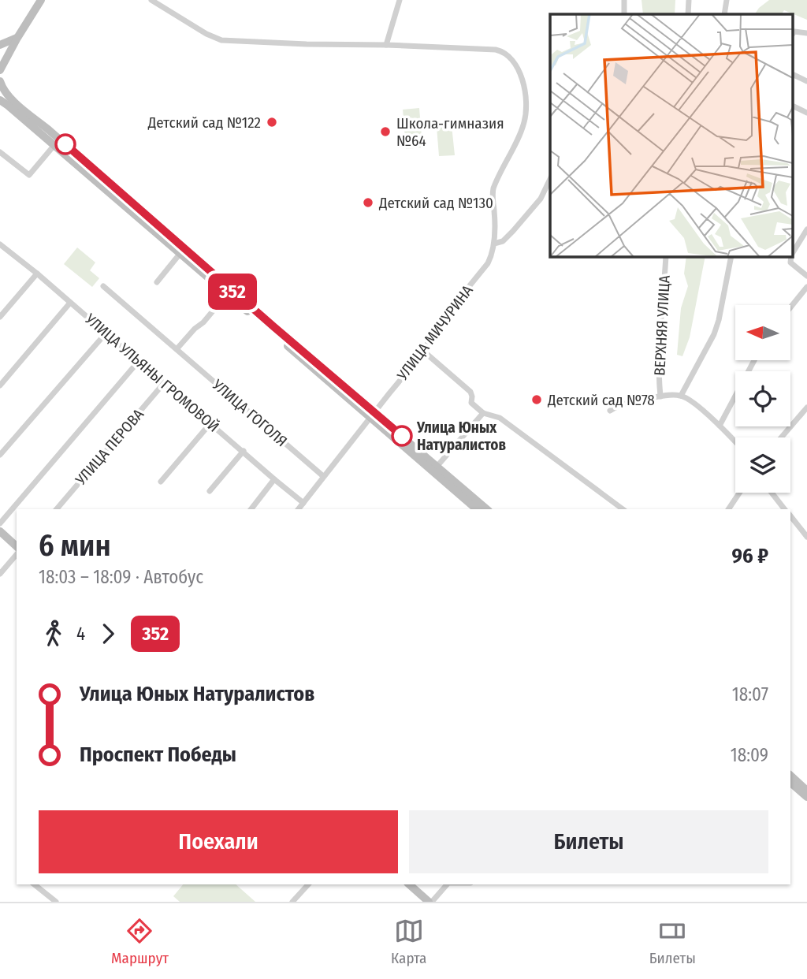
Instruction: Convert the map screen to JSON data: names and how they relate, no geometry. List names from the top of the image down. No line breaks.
{"streets":{"street":["ВЕРХНЯЯ УЛИЦА","УЛИЦА МИЧУРИНА","УЛИЦА УЛЬЯНЫ ГРОМОВОЙ","УЛИЦА ГОГОЛЯ","УЛИЦА ПЕРОВА"]},"crossings":[["УЛИЦА УЛЬЯНЫ ГРОМОВОЙ","УЛИЦА ПЕРОВА"]],"places":["Детский сад №122","Школа-гимназия №64","Детский сад №130","Детский сад №78","Улица Юных Натуралистов"],"lines":["bus line 352"],"north":"left","page":{"on_map":"352","heading":["6 мин","18:03 – 18:09 · Автобус","96 ₽"],"legs":["4","352"],"list":[{"name":"Улица Юных Натуралистов","value":"18:07"},{"name":"Проспект Победы","value":"18:09"}],"buttons":["Поехали","Билеты"],"tabs":["Маршрут","Карта","Билеты"]}}
